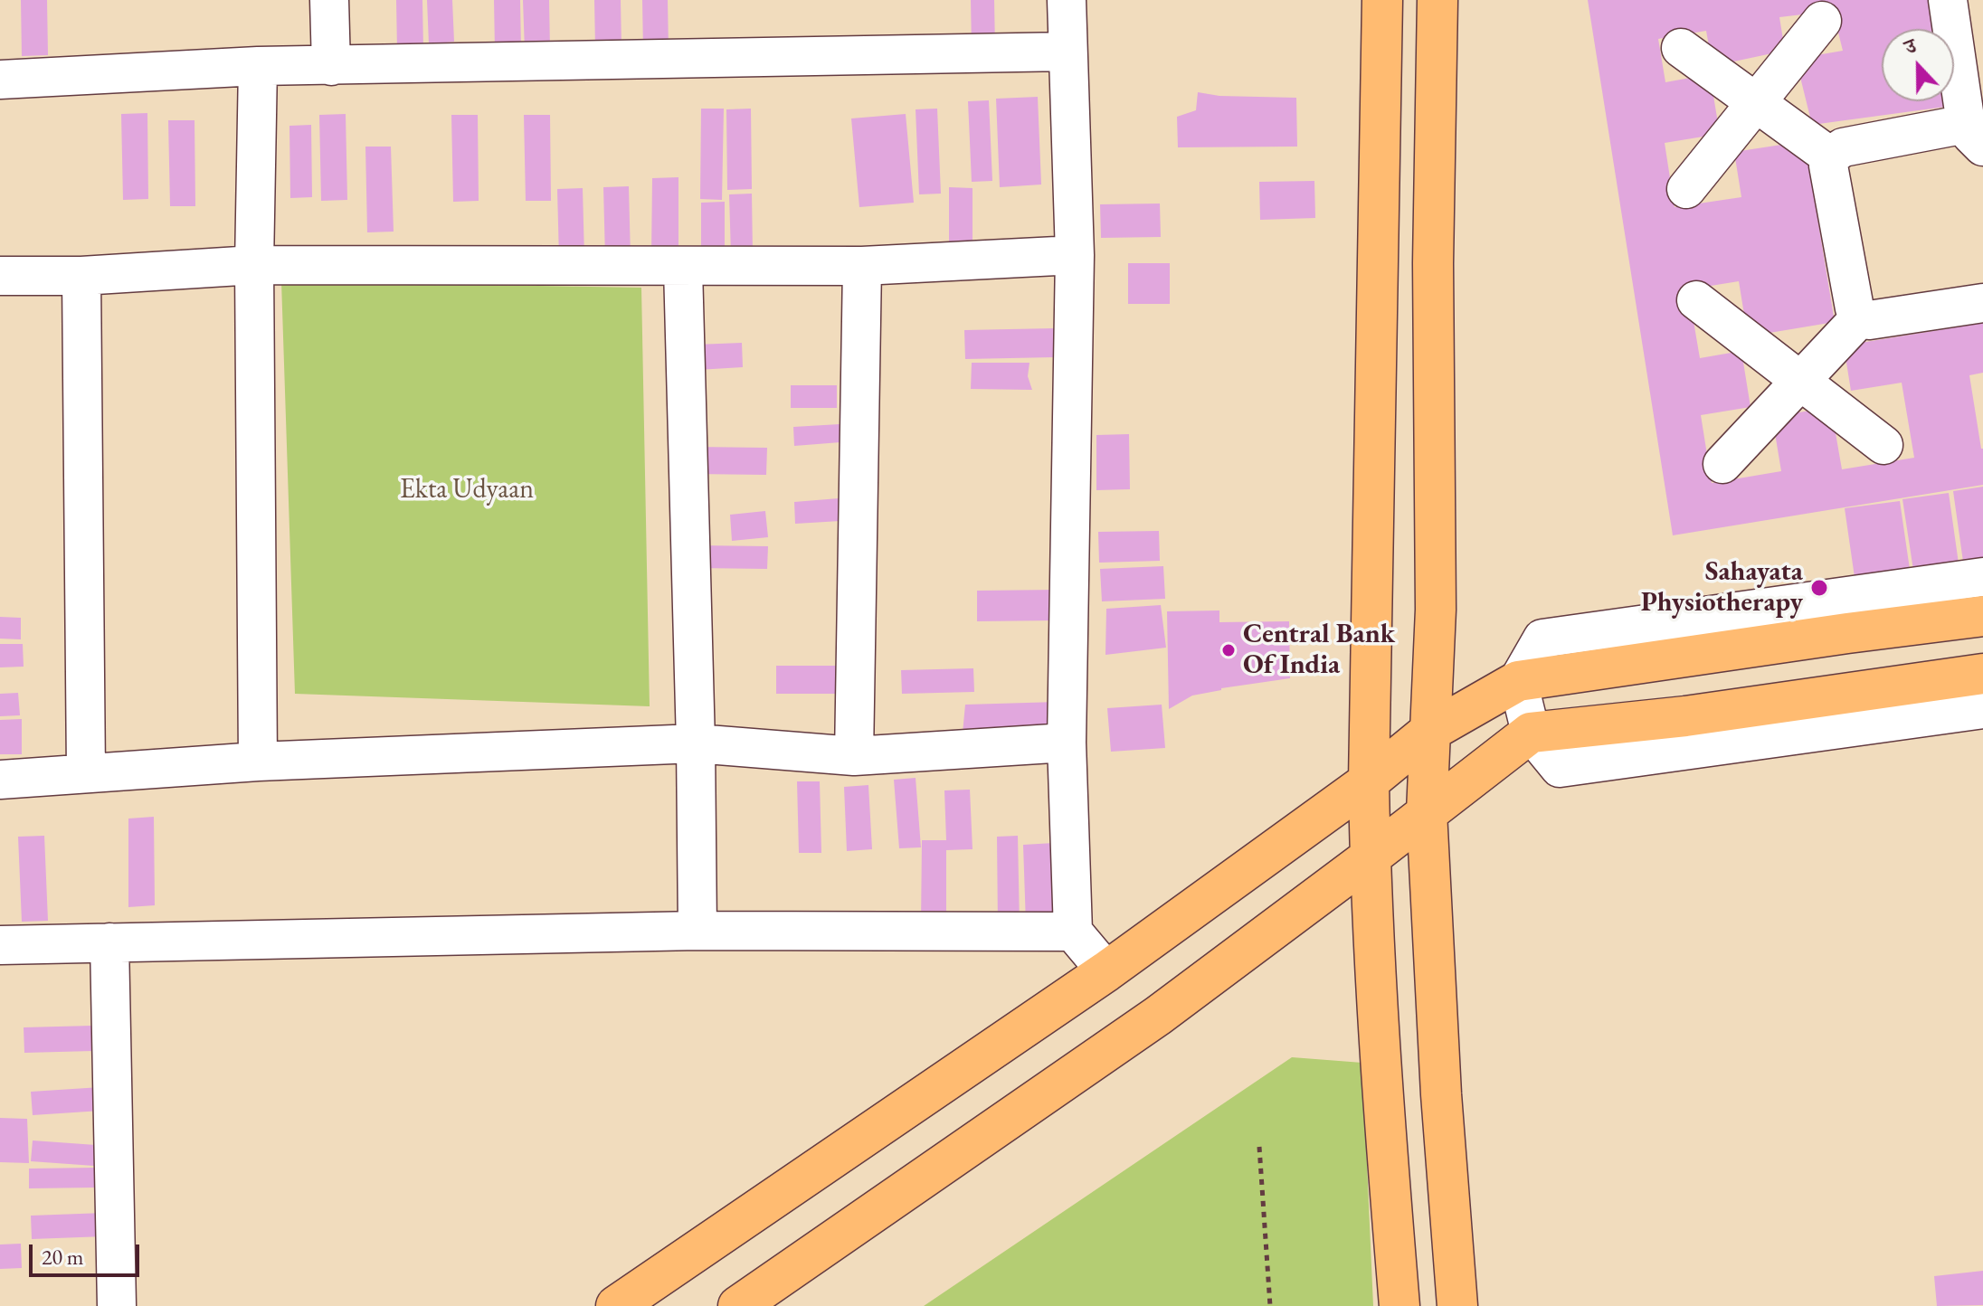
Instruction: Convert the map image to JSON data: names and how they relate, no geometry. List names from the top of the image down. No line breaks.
{"parks":["Ekta Udyaan"],"places":["Sahayata Physiotherapy","Central Bank Of India"],"scale_bar":"20 m","north":"top"}
